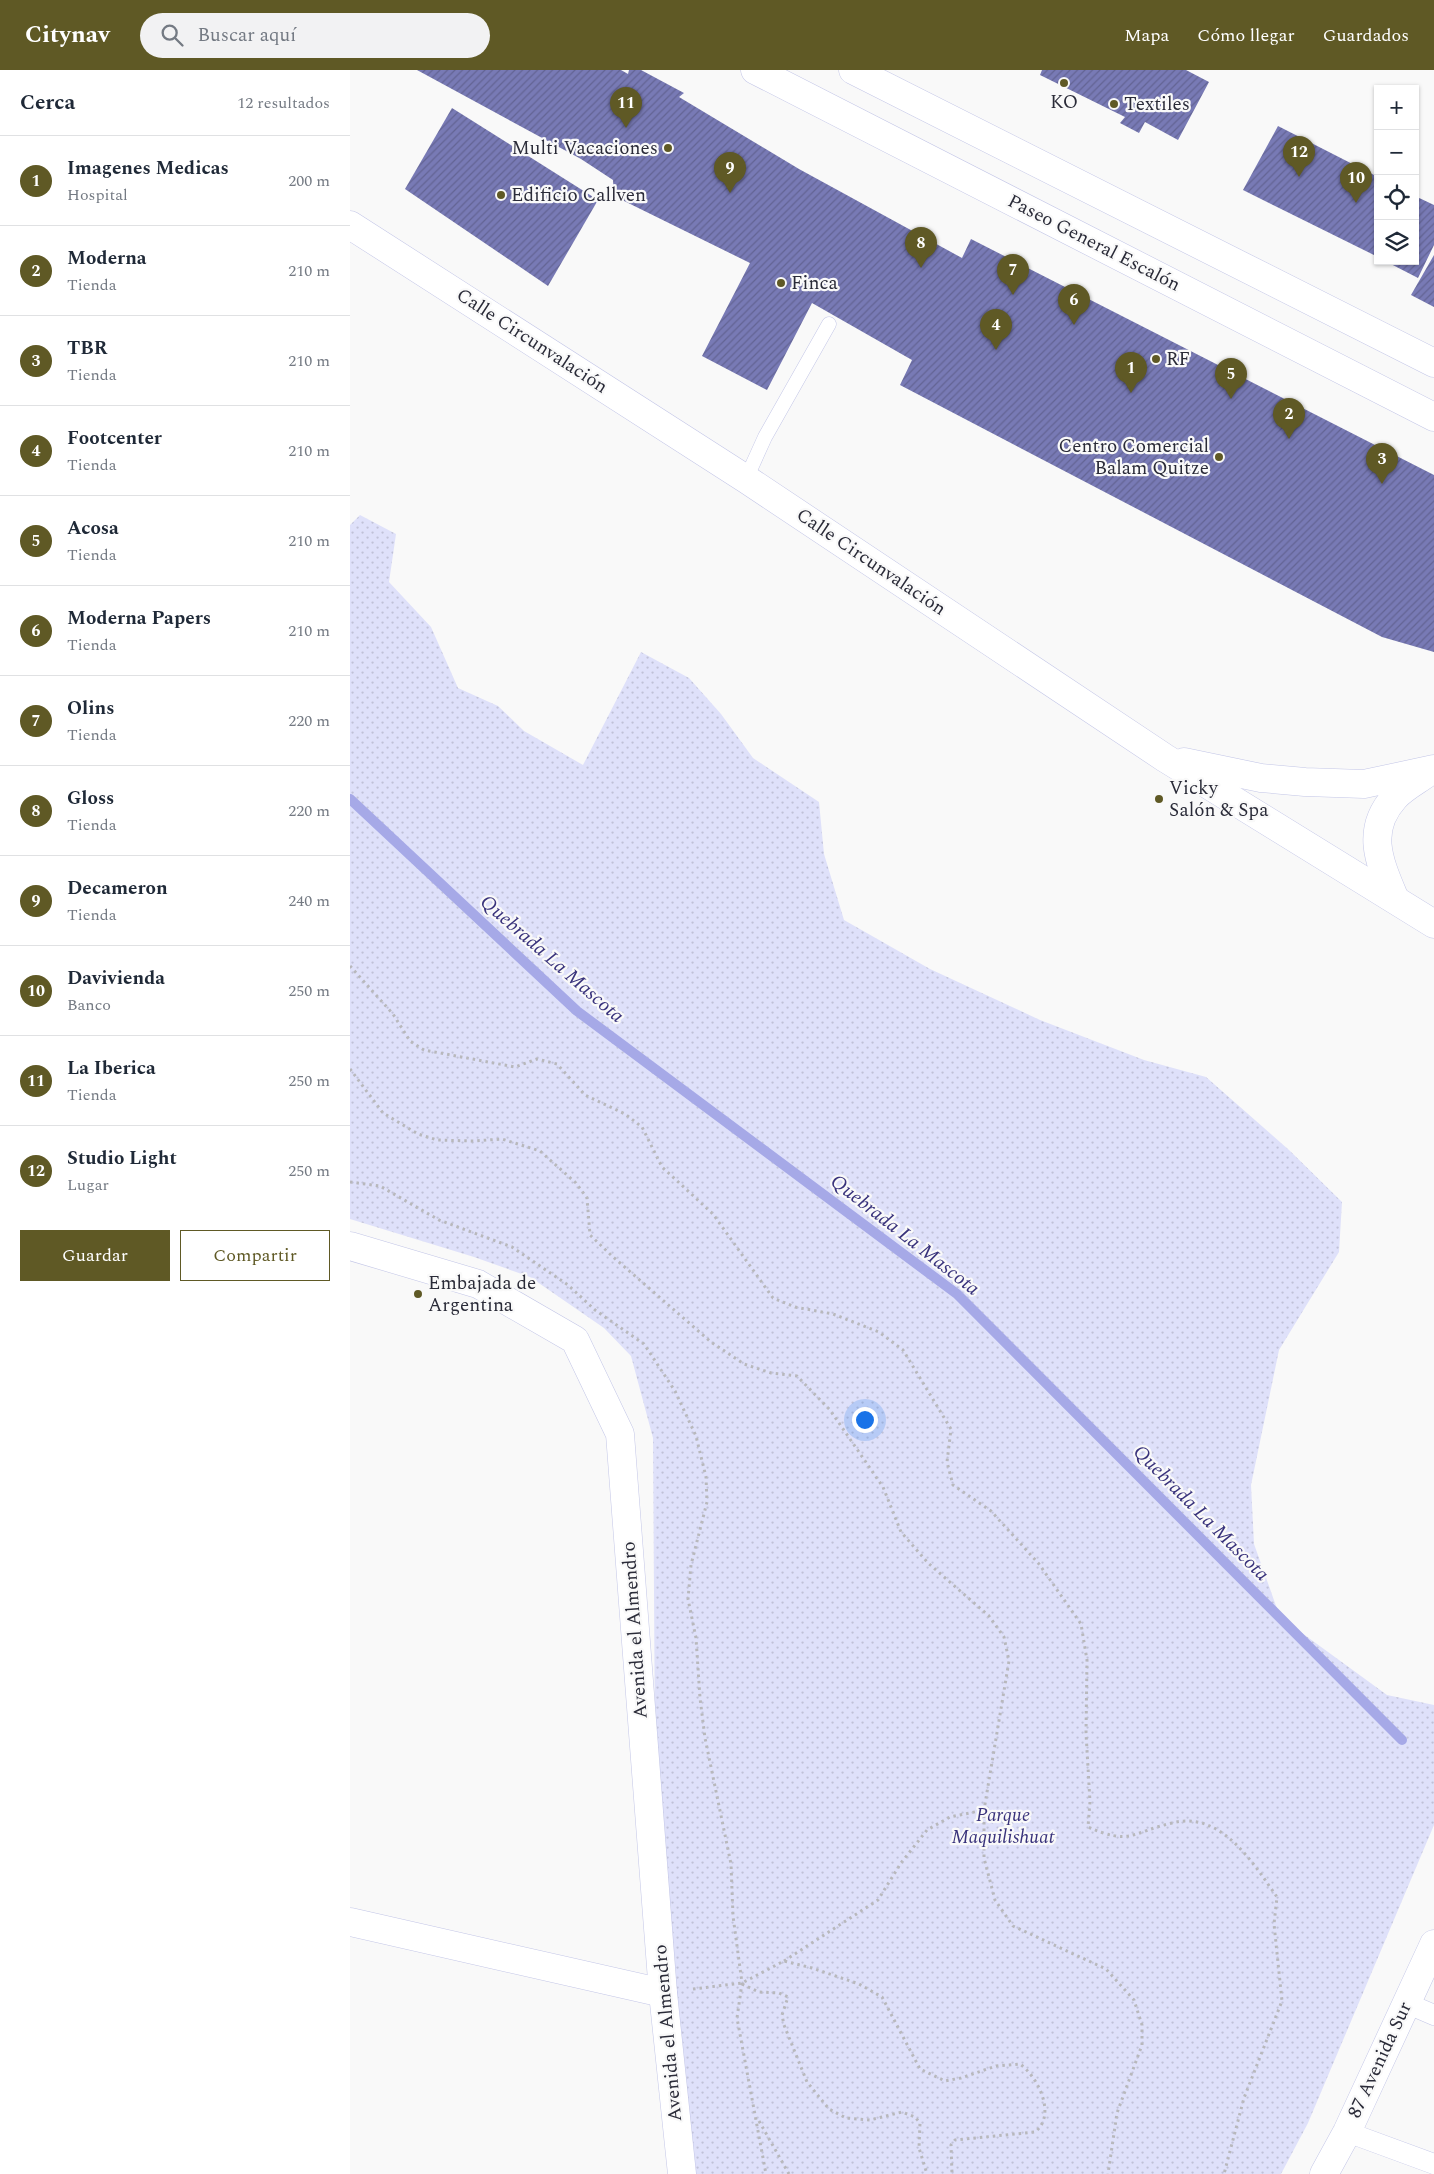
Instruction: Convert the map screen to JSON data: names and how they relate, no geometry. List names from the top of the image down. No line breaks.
{"streets":{"street":["Paseo General Escalón","Calle Circunvalación","Avenida el Almendro","87 Avenida Sur"]},"water":["Quebrada La Mascota"],"parks":["Parque Maquilishuat"],"places":["KO","Textiles","Multi Vacaciones","Edificio Callven","Finca","RF","Centro Comercial Balam Quitze","Vicky Salón & Spa","Embajada de Argentina"],"page":{"header":"Citynav","search":"Buscar aquí","nav":["Mapa","Cómo llegar","Guardados"],"heading":["Cerca","12 resultados"],"map_buttons":["+","−"],"pins":["11","12","9","10","8","7","6","4","1","5","2","3"],"list":[{"mark":"1","name":"Imagenes Medicas","note":"Hospital","value":"200 m"},{"mark":"2","name":"Moderna","note":"Tienda","value":"210 m"},{"mark":"3","name":"TBR","note":"Tienda","value":"210 m"},{"mark":"4","name":"Footcenter","note":"Tienda","value":"210 m"},{"mark":"5","name":"Acosa","note":"Tienda","value":"210 m"},{"mark":"6","name":"Moderna Papers","note":"Tienda","value":"210 m"},{"mark":"7","name":"Olins","note":"Tienda","value":"220 m"},{"mark":"8","name":"Gloss","note":"Tienda","value":"220 m"},{"mark":"9","name":"Decameron","note":"Tienda","value":"240 m"},{"mark":"10","name":"Davivienda","note":"Banco","value":"250 m"},{"mark":"11","name":"La Iberica","note":"Tienda","value":"250 m"},{"mark":"12","name":"Studio Light","note":"Lugar","value":"250 m"}],"buttons":["Guardar","Compartir"]}}
